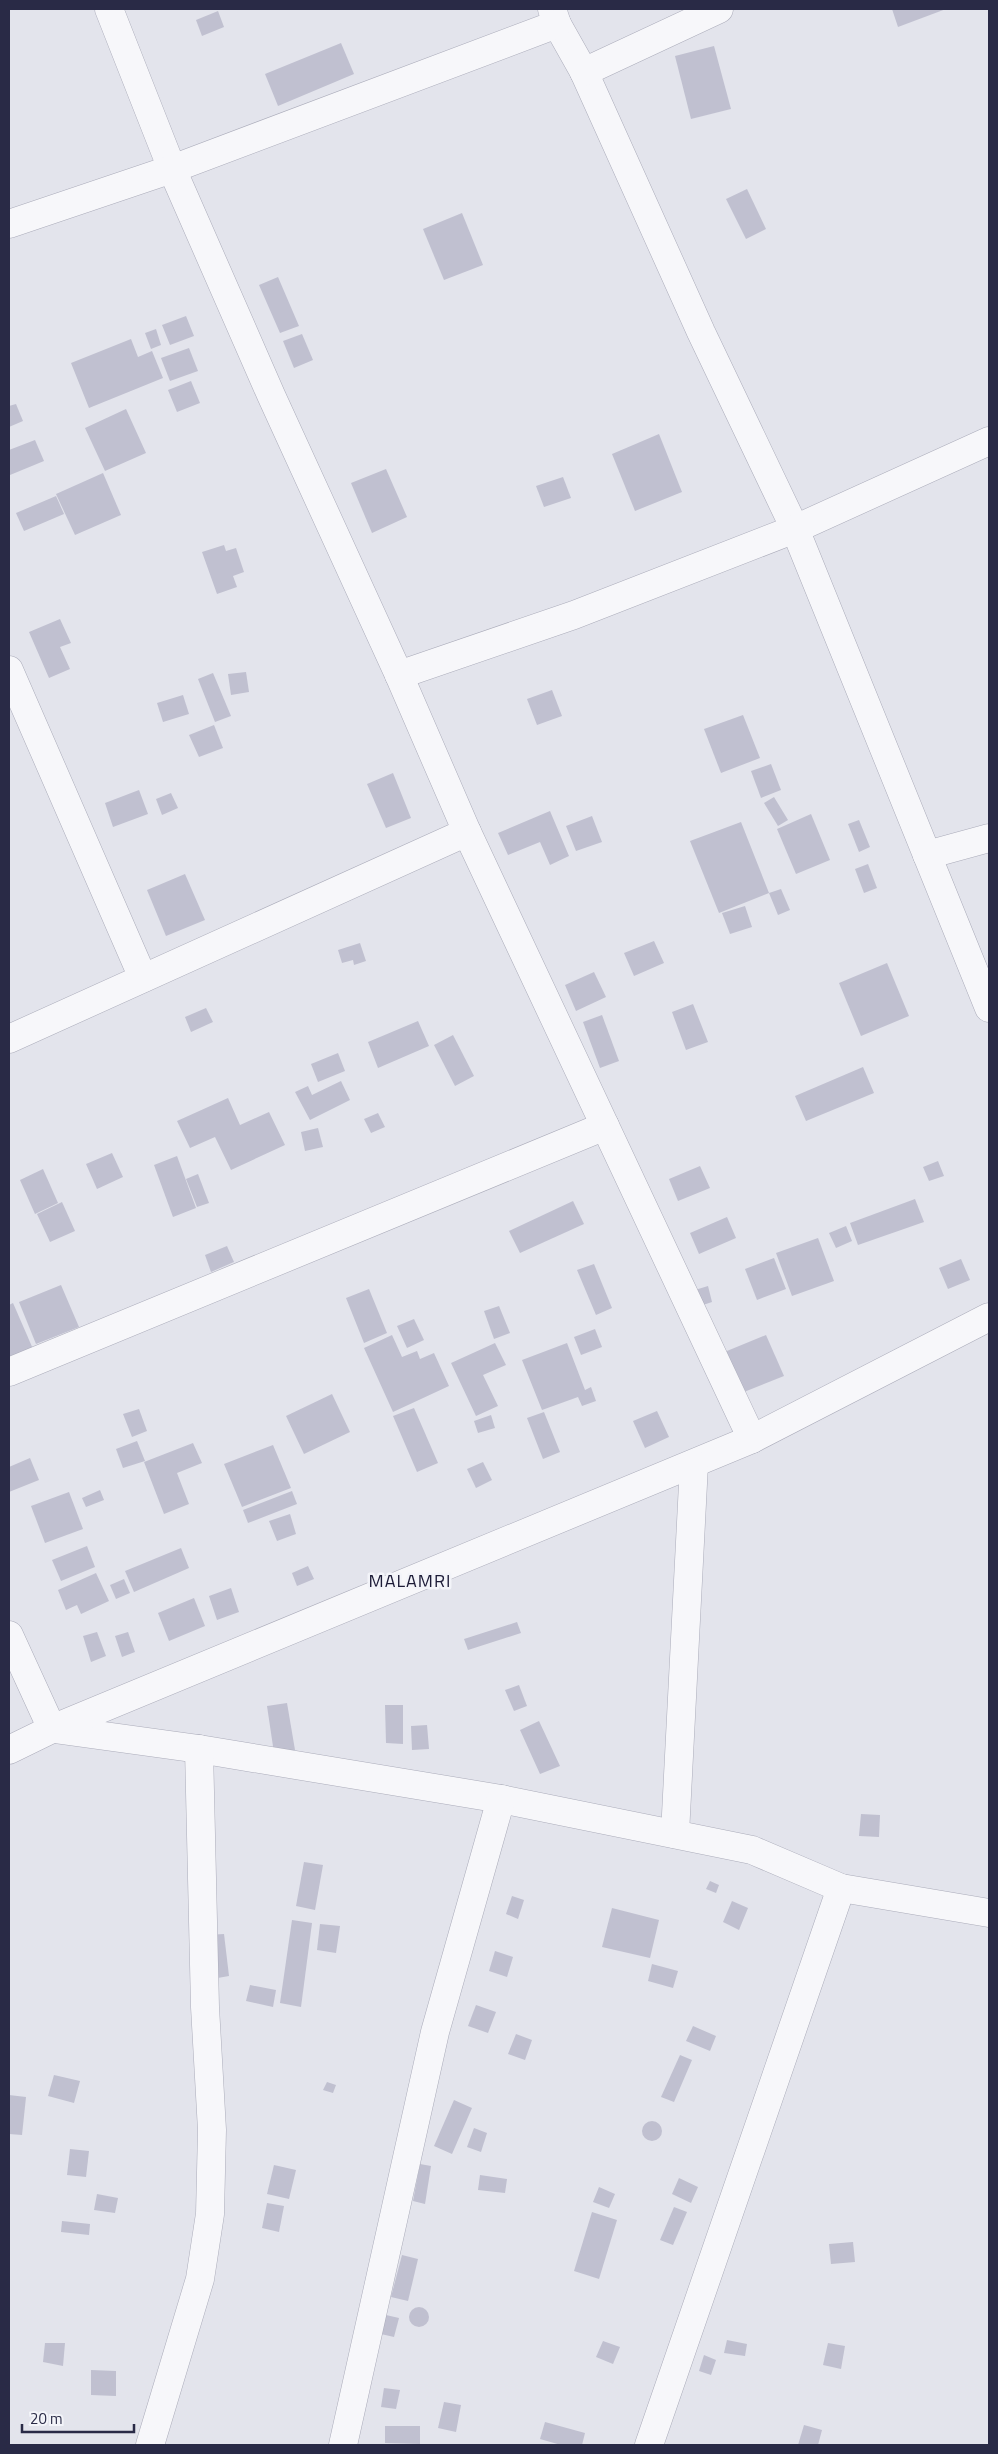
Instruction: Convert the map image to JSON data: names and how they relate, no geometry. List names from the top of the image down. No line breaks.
{"districts":["MALAMRI"],"scale_bar":"20 m"}
